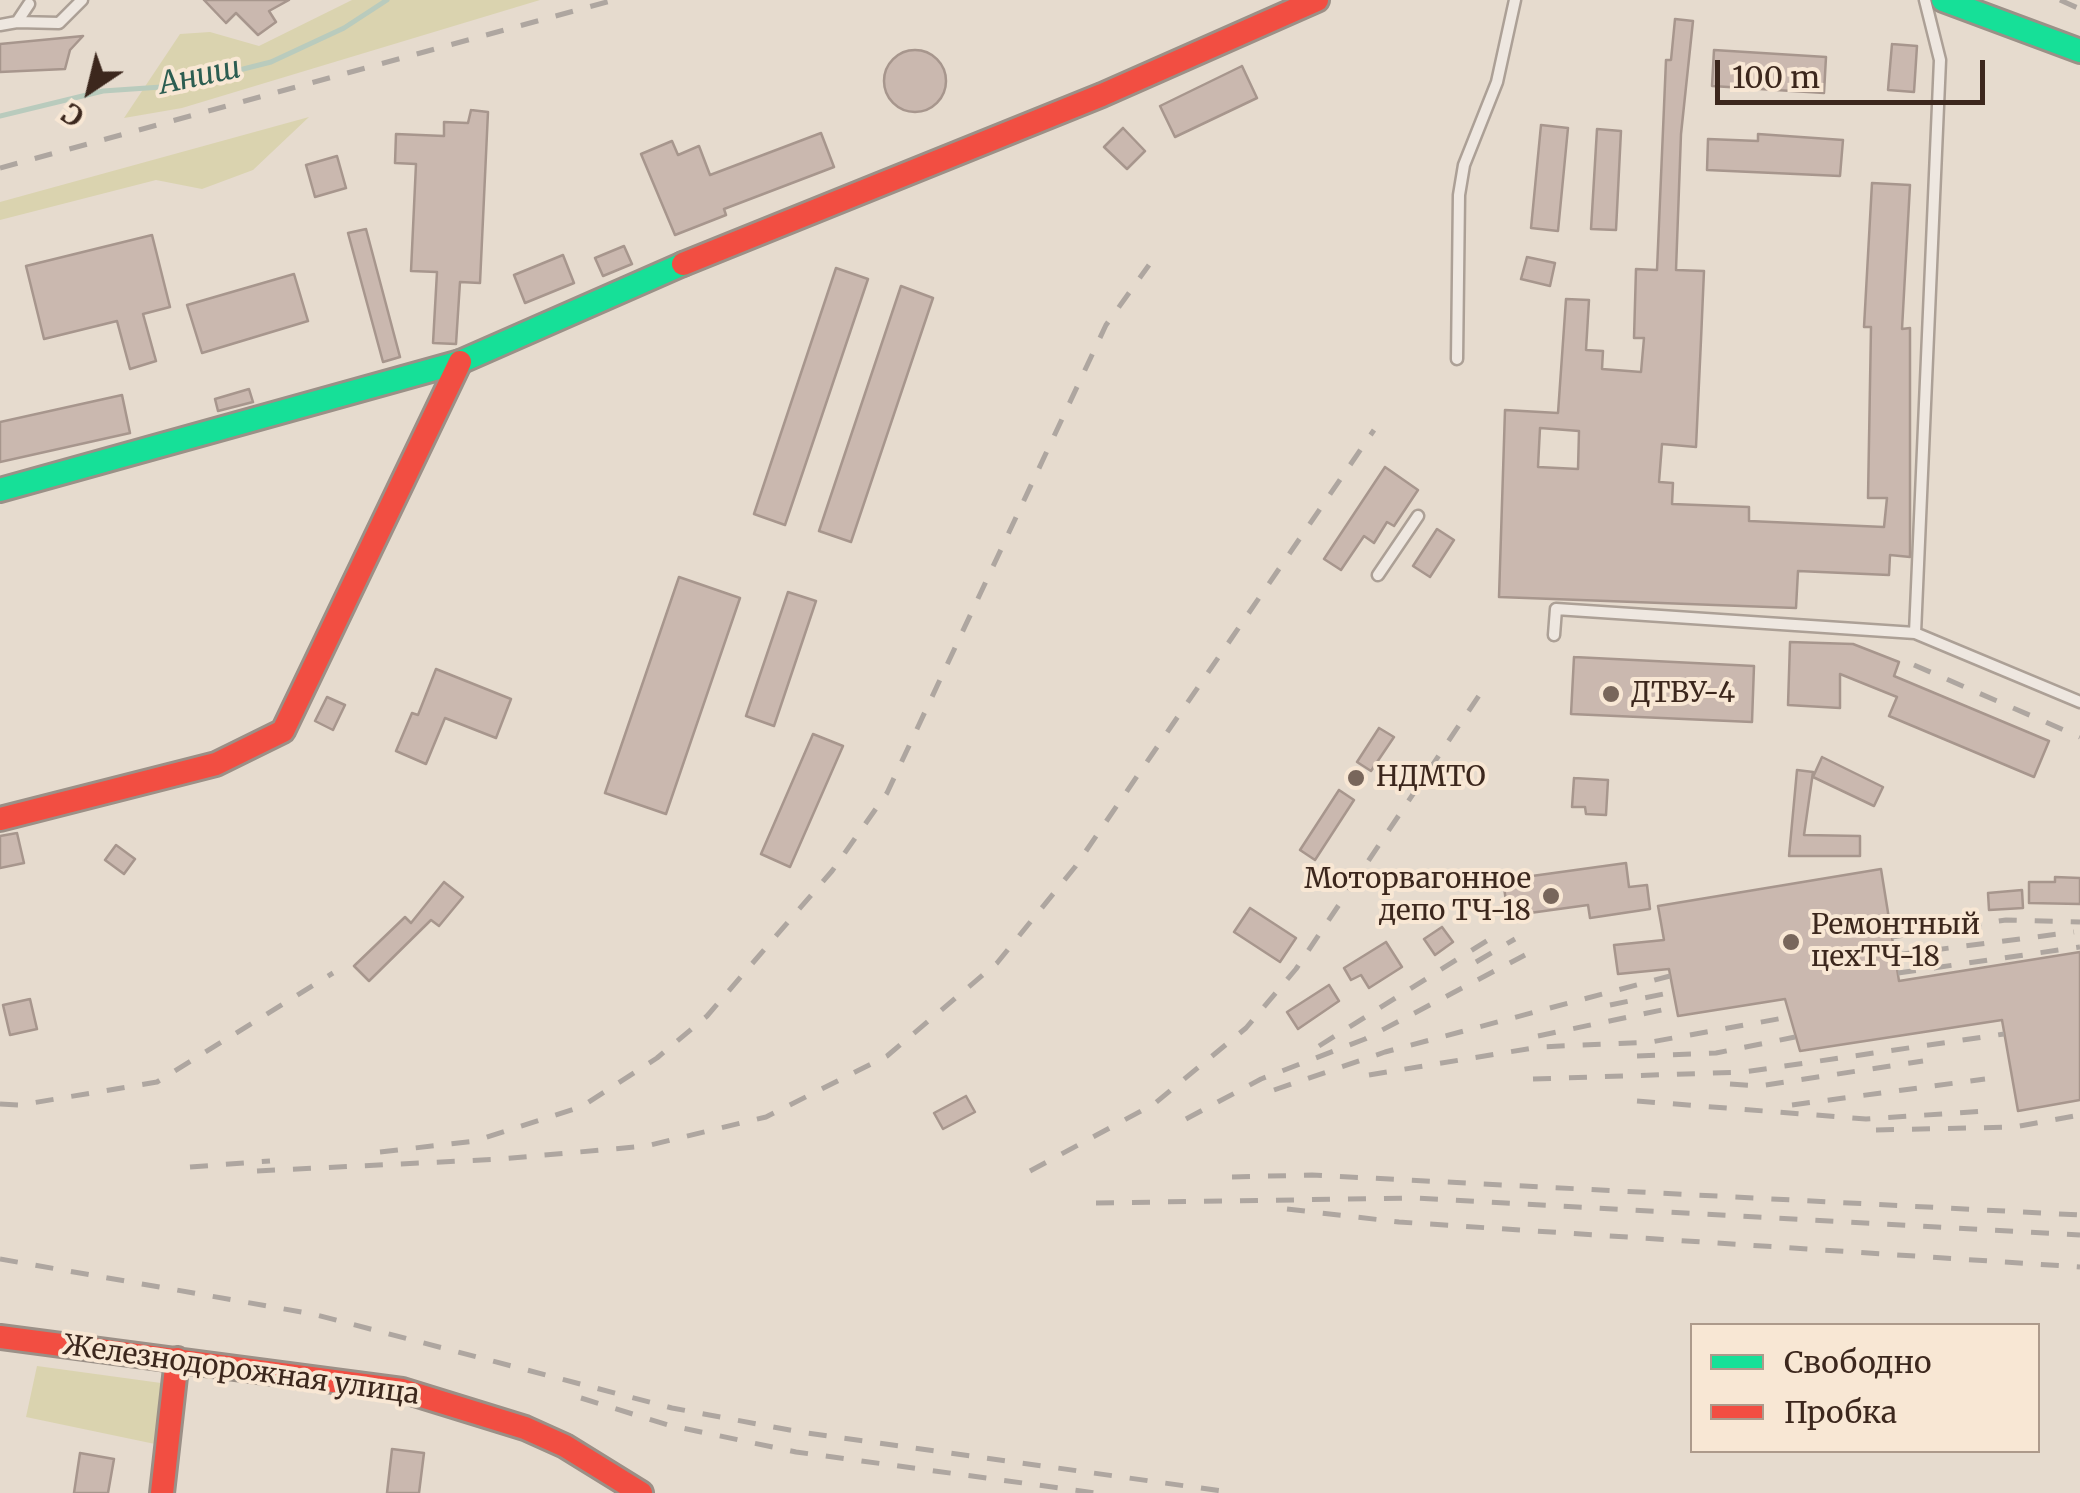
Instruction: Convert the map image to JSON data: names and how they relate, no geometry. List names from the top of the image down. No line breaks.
{"streets":{"street":["Железнодорожная улица"]},"water":["Аниш"],"places":["ДТВУ-4","НДМТО","Моторвагонное депо ТЧ-18","Ремонтный цехТЧ-18"],"legend":["Свободно","Пробка"],"scale_bar":"100 m","north":"bottom left"}
